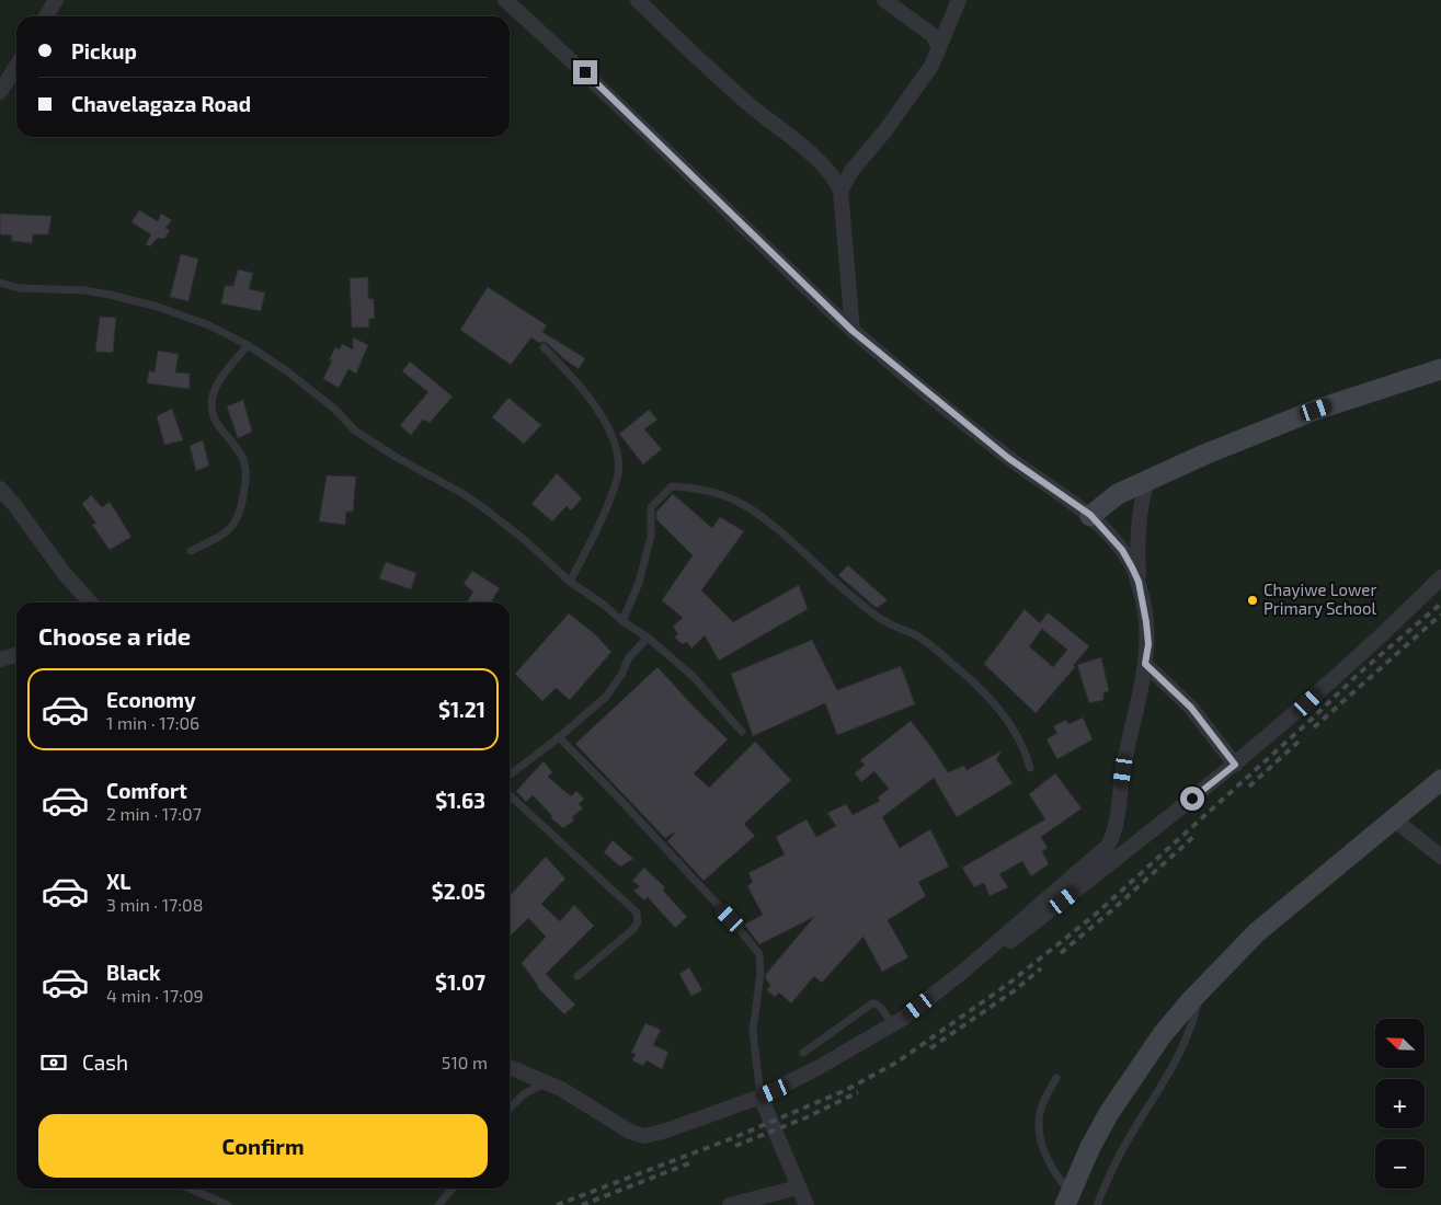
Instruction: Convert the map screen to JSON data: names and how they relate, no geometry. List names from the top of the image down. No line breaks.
{"places":["Chayiwe Lower Primary School"],"north":"top left","page":{"banner":["Pickup","Chavelagaza Road"],"heading":"Choose a ride","list":[{"name":"Economy","note":"1 min · 17:06","value":"$1.21"},{"name":"Comfort","note":"2 min · 17:07","value":"$1.63"},{"name":"XL","note":"3 min · 17:08","value":"$2.05"},{"name":"Black","note":"4 min · 17:09","value":"$1.07"}],"map_buttons":["+","−"],"pay":["Cash","510 m"],"buttons":"Confirm"}}
